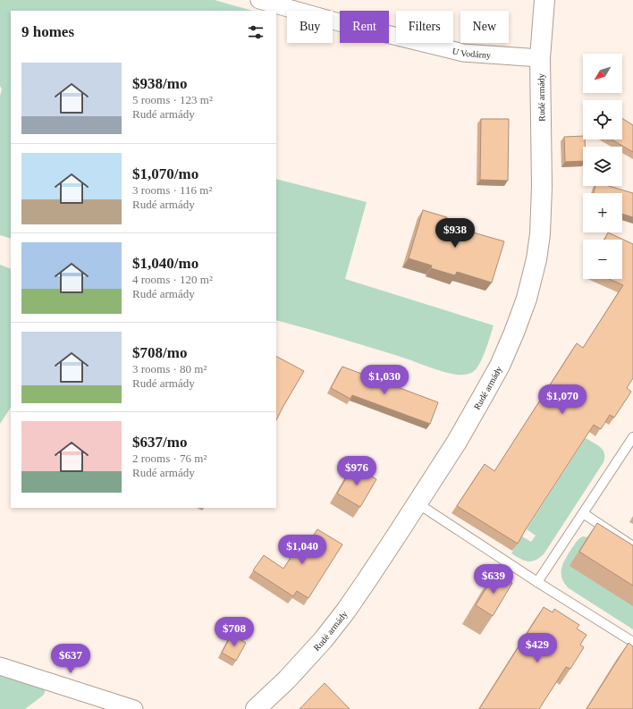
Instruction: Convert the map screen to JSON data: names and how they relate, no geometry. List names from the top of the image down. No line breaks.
{"streets":{"main road":["Rudé armády"],"street":["U Vodárny"]},"crossings":[["U Vodárny","Rudé armády"]],"north":"bottom left","page":{"chip":["Buy","Rent","Filters","New"],"heading":"9 homes","map_buttons":["+","−"],"list":[{"name":"$938/mo","note":"5 rooms · 123 m² · Rudé armády"},{"name":"$1,070/mo","note":"3 rooms · 116 m² · Rudé armády"},{"name":"$1,040/mo","note":"4 rooms · 120 m² · Rudé armády"},{"name":"$708/mo","note":"3 rooms · 80 m² · Rudé armády"},{"name":"$637/mo","note":"2 rooms · 76 m² · Rudé armády"}],"price":["$938","$1,030","$1,070","$976","$1,040","$639","$708","$429","$637"]}}
